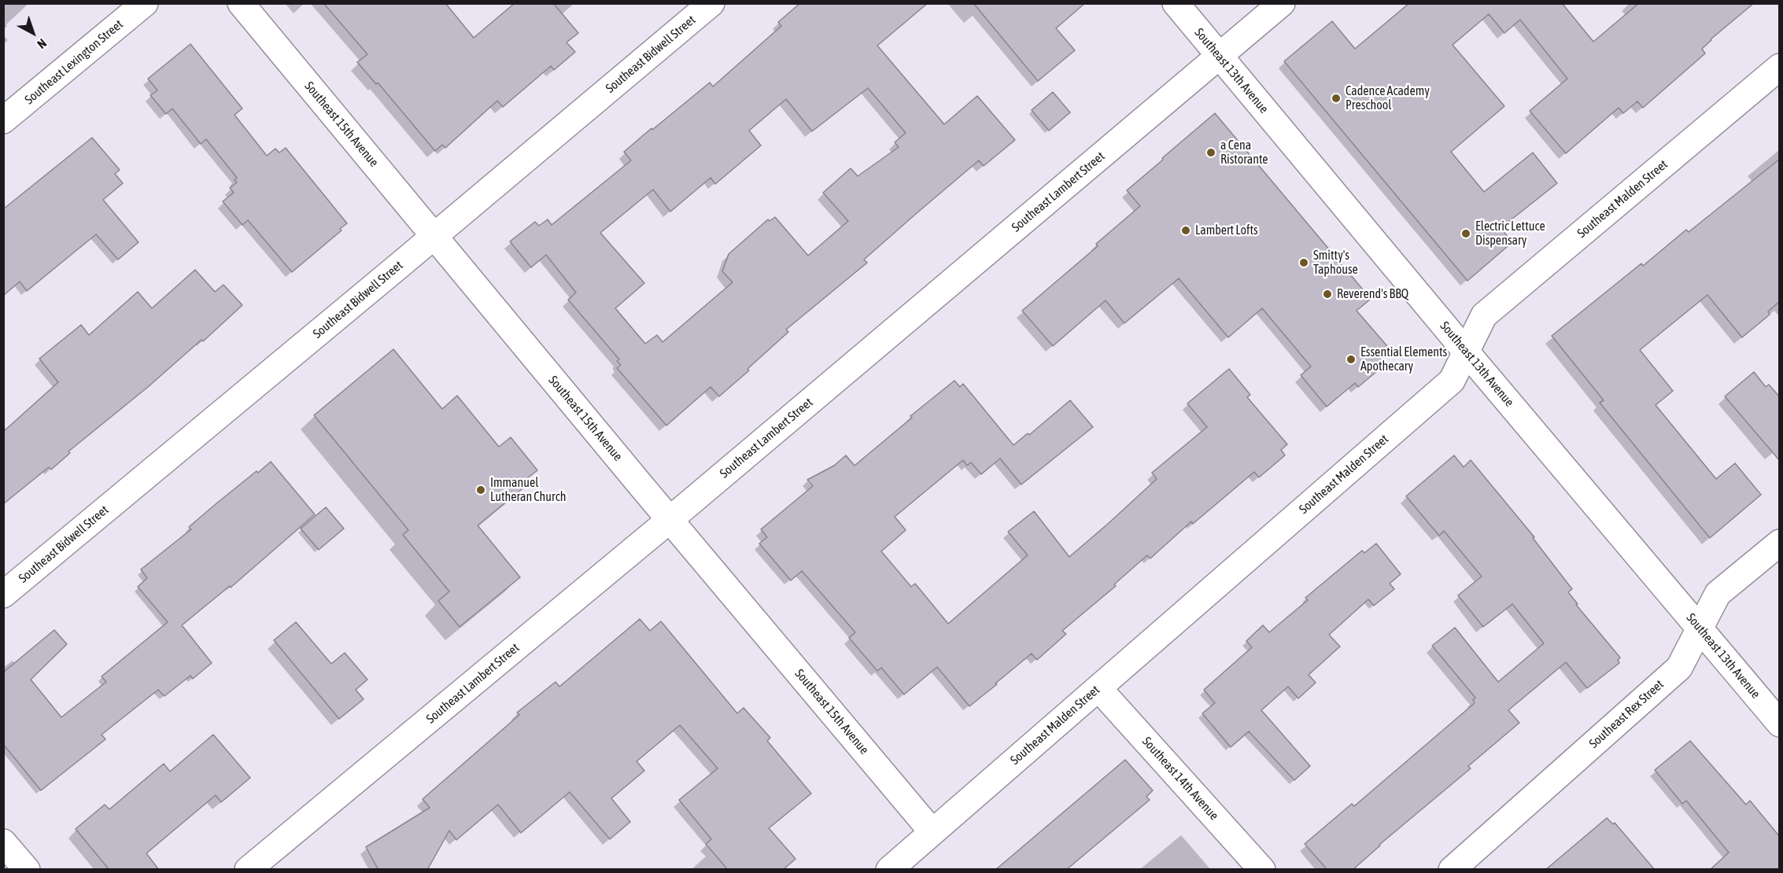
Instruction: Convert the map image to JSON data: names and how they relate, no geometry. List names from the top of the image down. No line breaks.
{"streets":{"street":["Southeast Bidwell Street","Southeast Lexington Street","Southeast 13th Avenue","Southeast 15th Avenue","Southeast Lambert Street","Southeast Malden Street","Southeast Rex Street","Southeast 14th Avenue"]},"crossings":[["Southeast Bidwell Street","Southeast 15th Avenue"],["Southeast 13th Avenue","Southeast Lambert Street"],["Southeast 13th Avenue","Southeast Malden Street"],["Southeast 13th Avenue","Southeast Rex Street"],["Southeast 15th Avenue","Southeast Lambert Street"],["Southeast 15th Avenue","Southeast Malden Street"],["Southeast Malden Street","Southeast 14th Avenue"]],"places":["Cadence Academy Preschool","a Cena Ristorante","Lambert Lofts","Electric Lettuce Dispensary","Smitty's Taphouse","Reverend's BBQ","Essential Elements Apothecary","Immanuel Lutheran Church"],"north":"bottom right"}
